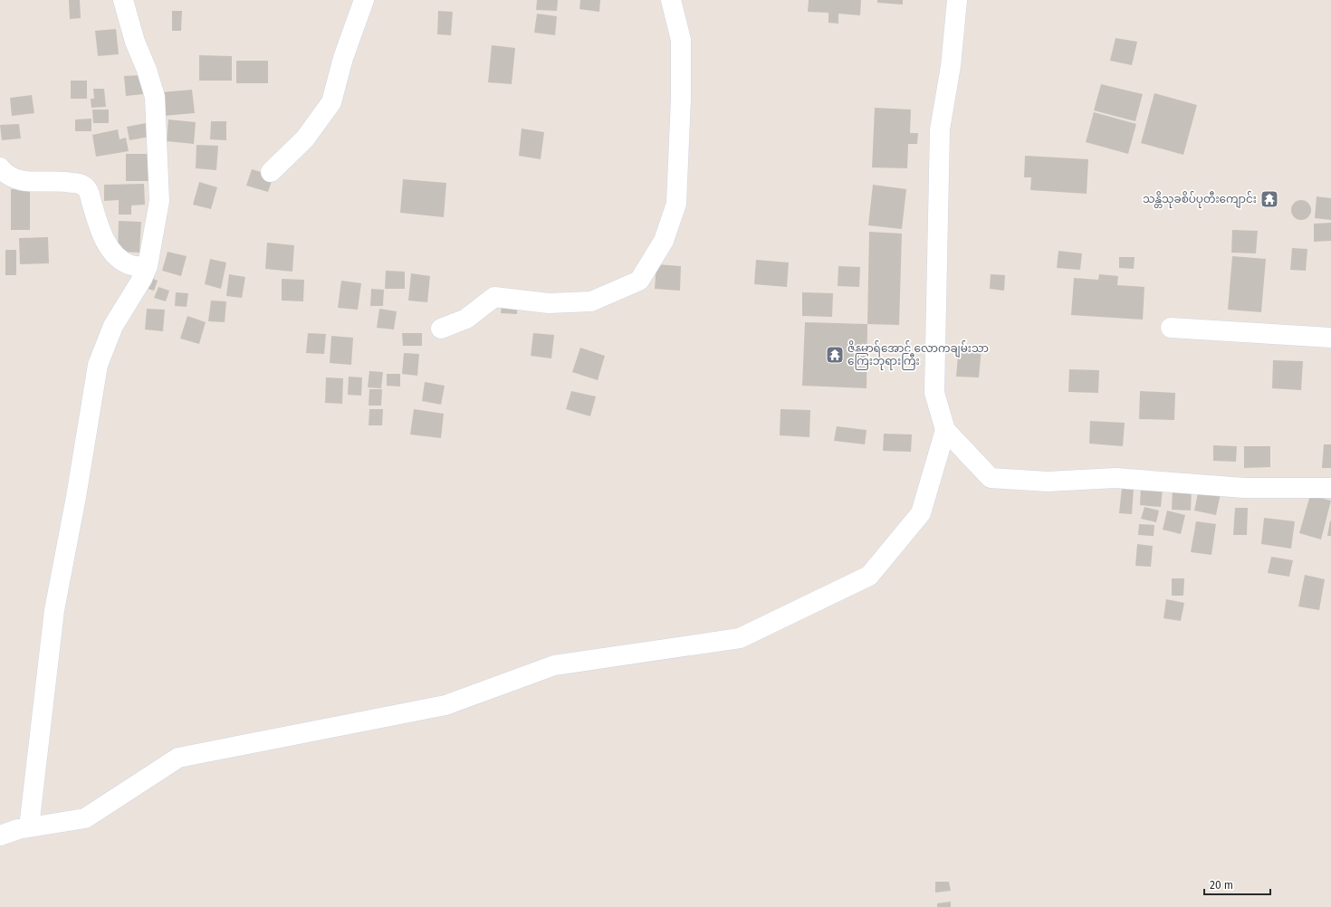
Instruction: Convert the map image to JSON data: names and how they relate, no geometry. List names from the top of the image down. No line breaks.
{"places":{"temple":["သန္တိသုခစိပ်ပုတီးကျောင်း","ဇိနမာရ်အောင် လောကချမ်းသာ ကြေးဘုရားကြီး"]},"scale_bar":"20 m"}
